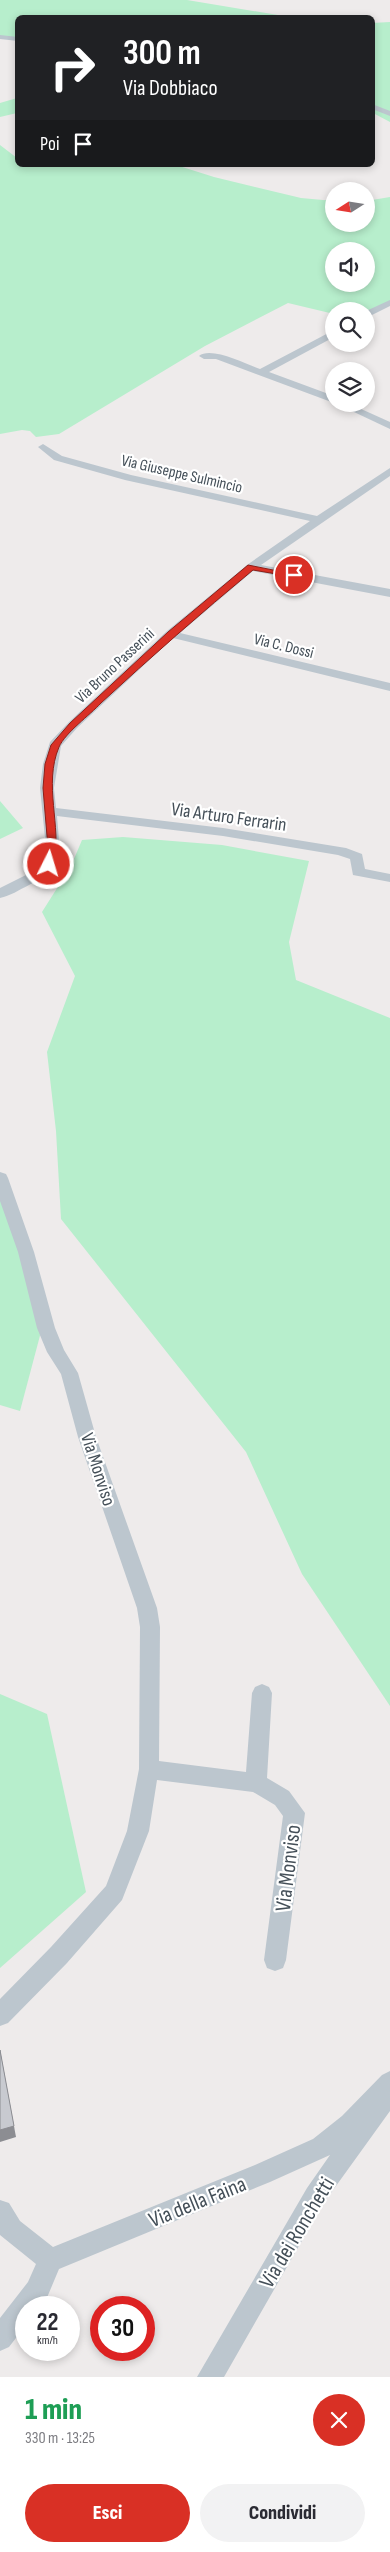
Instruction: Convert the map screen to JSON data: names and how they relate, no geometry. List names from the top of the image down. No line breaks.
{"streets":{"street":["Via Giuseppe Sulmincio","Via C. Dossi","Via Bruno Passerini","Via Arturo Ferrarin","Via Monviso","Via della Faina","Via dei Ronchetti"]},"crossings":[["Via Giuseppe Sulmincio","Via Bruno Passerini"],["Via C. Dossi","Via Bruno Passerini"],["Via Bruno Passerini","Via Arturo Ferrarin"]],"north":"left","page":{"turn":["300 m","Via Dobbiaco"],"then":"Poi","speed":"22 km/h","limit":"30","heading":["1 min","330 m · 13:25"],"buttons":["Esci","Condividi"]}}
